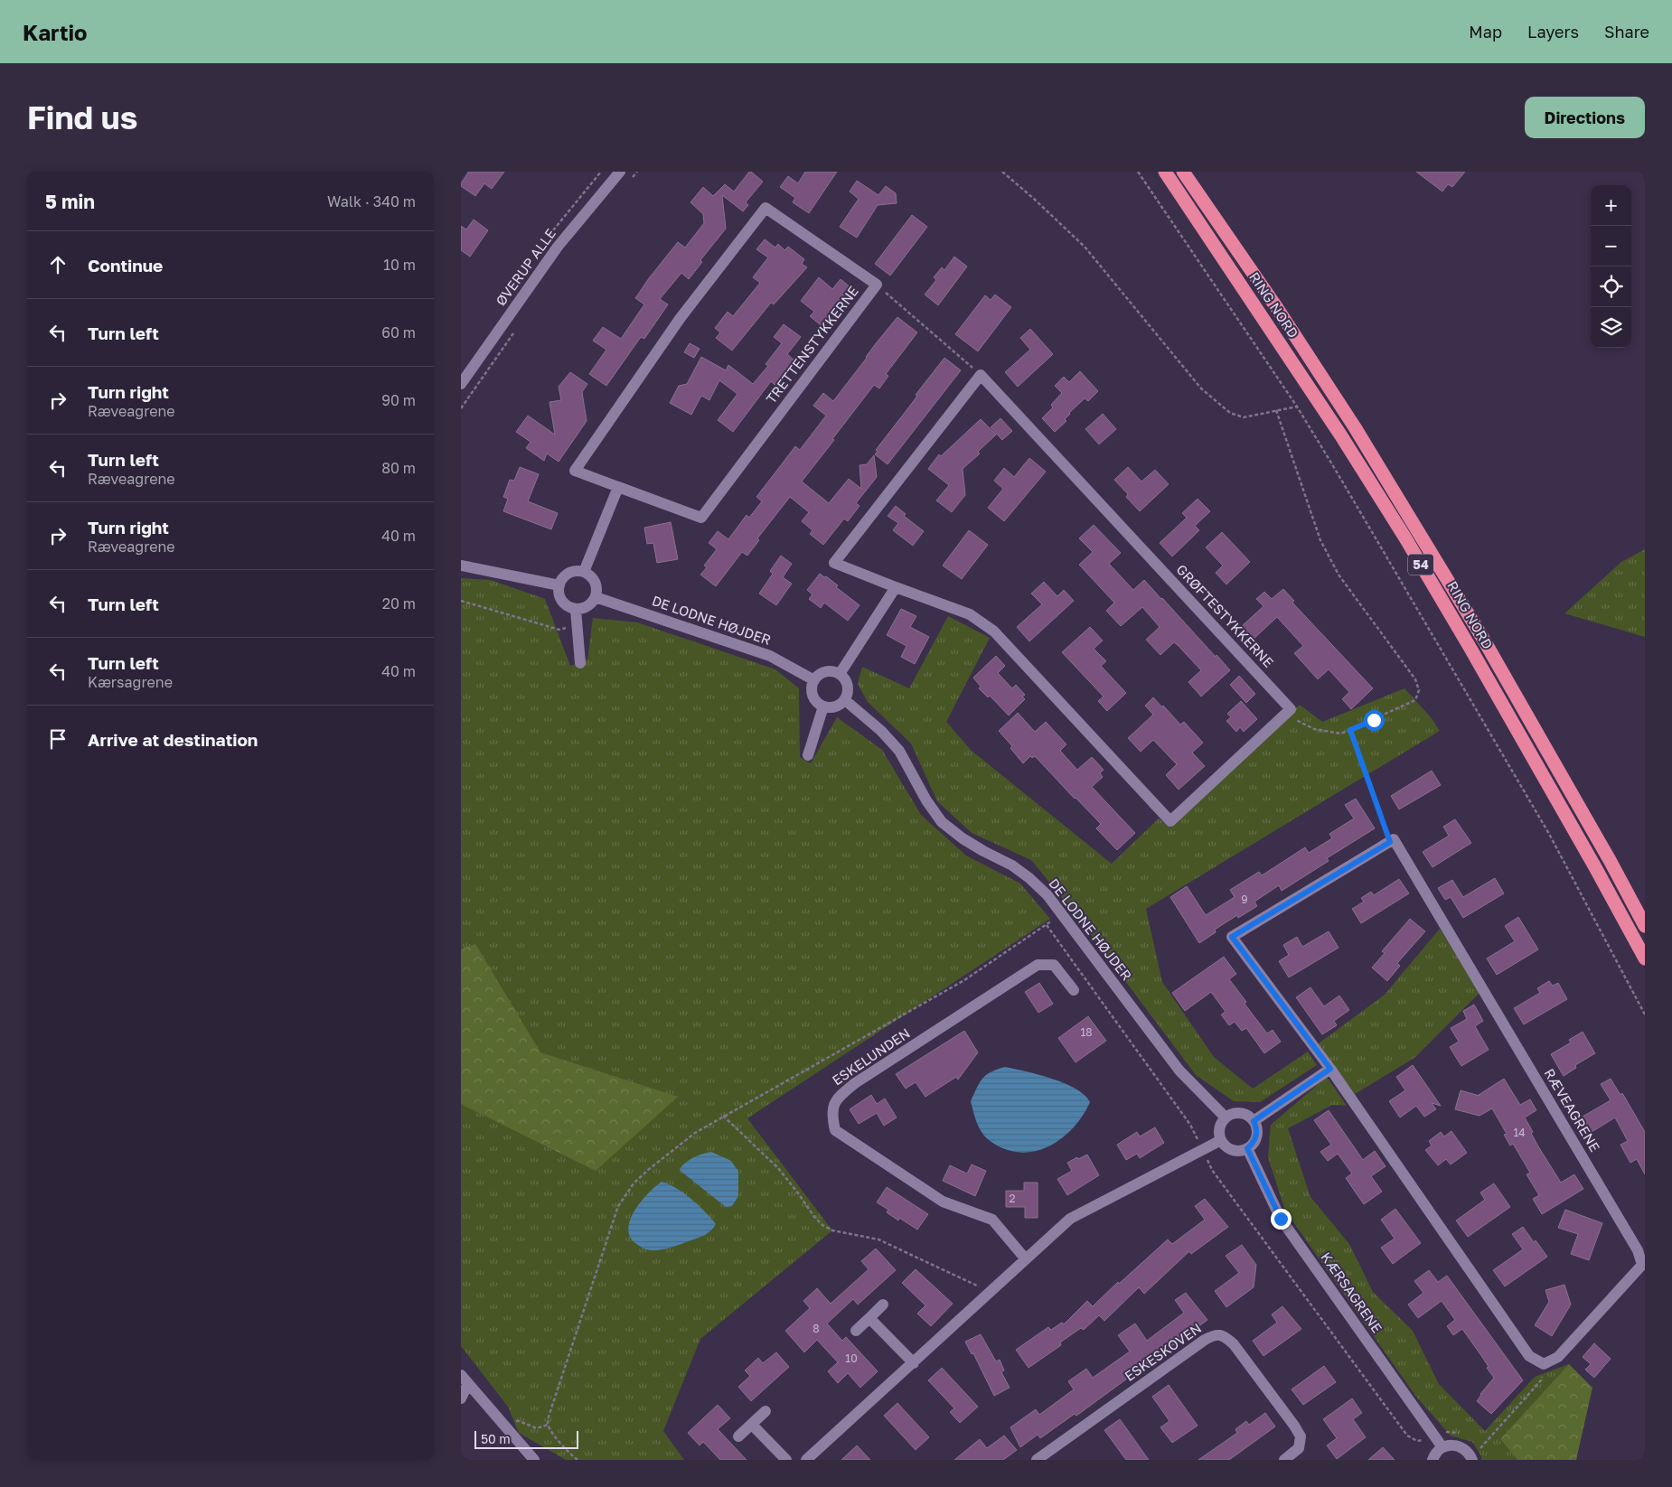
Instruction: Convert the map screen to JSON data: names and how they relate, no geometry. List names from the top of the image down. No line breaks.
{"streets":{"highway":["RING NORD","54"],"street":["ØVERUP ALLE","TRETTENSTYKKERNE","GRØFTESTYKKERNE","DE LODNE HØJDER","ESKELUNDEN","RÆVEAGRENE","KÆRSAGRENE","ESKESKOVEN"]},"crossings":[["DE LODNE HØJDER","KÆRSAGRENE"]],"house_numbers":["9","18","14","2","8","10"],"scale_bar":"50 m","page":{"header":"Kartio","nav":["Map","Layers","Share"],"buttons":"Directions","title":"Find us","heading":["5 min","Walk · 340 m"],"map_buttons":["+","−"],"list":[["Continue","10 m"],["Turn left","60 m"],["Turn right","Ræveagrene","90 m"],["Turn left","Ræveagrene","80 m"],["Turn right","Ræveagrene","40 m"],["Turn left","20 m"],["Turn left","Kærsagrene","40 m"],"Arrive at destination"],"scale":"50 m"}}
